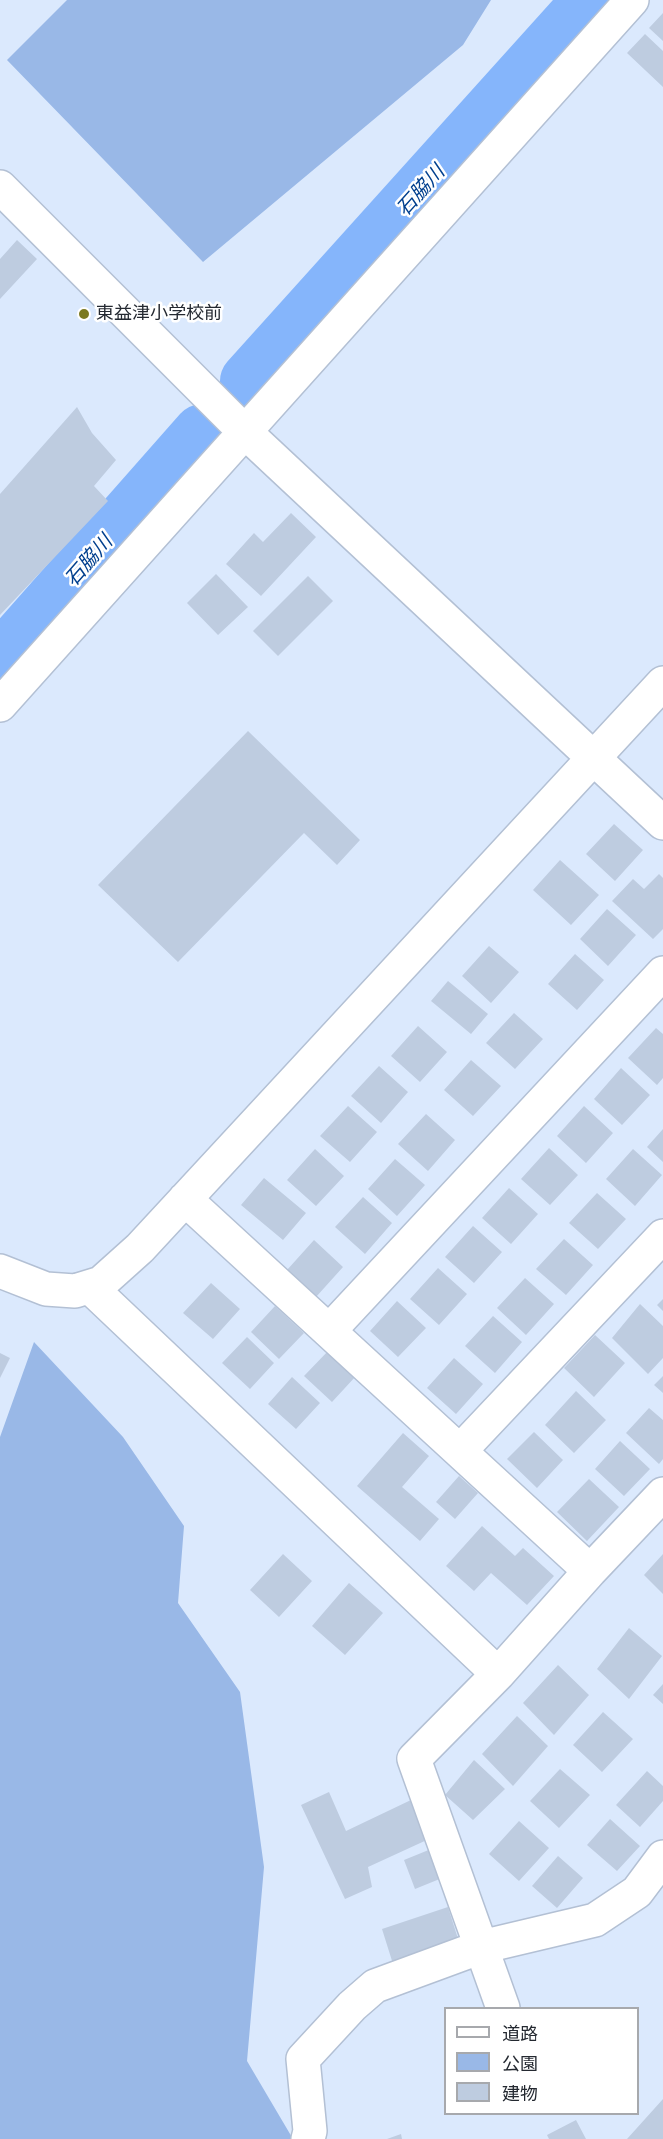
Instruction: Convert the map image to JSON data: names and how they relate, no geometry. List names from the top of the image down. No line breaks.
{"water":["石脇川"],"places":["東益津小学校前"],"legend":["道路","公園","建物"]}
